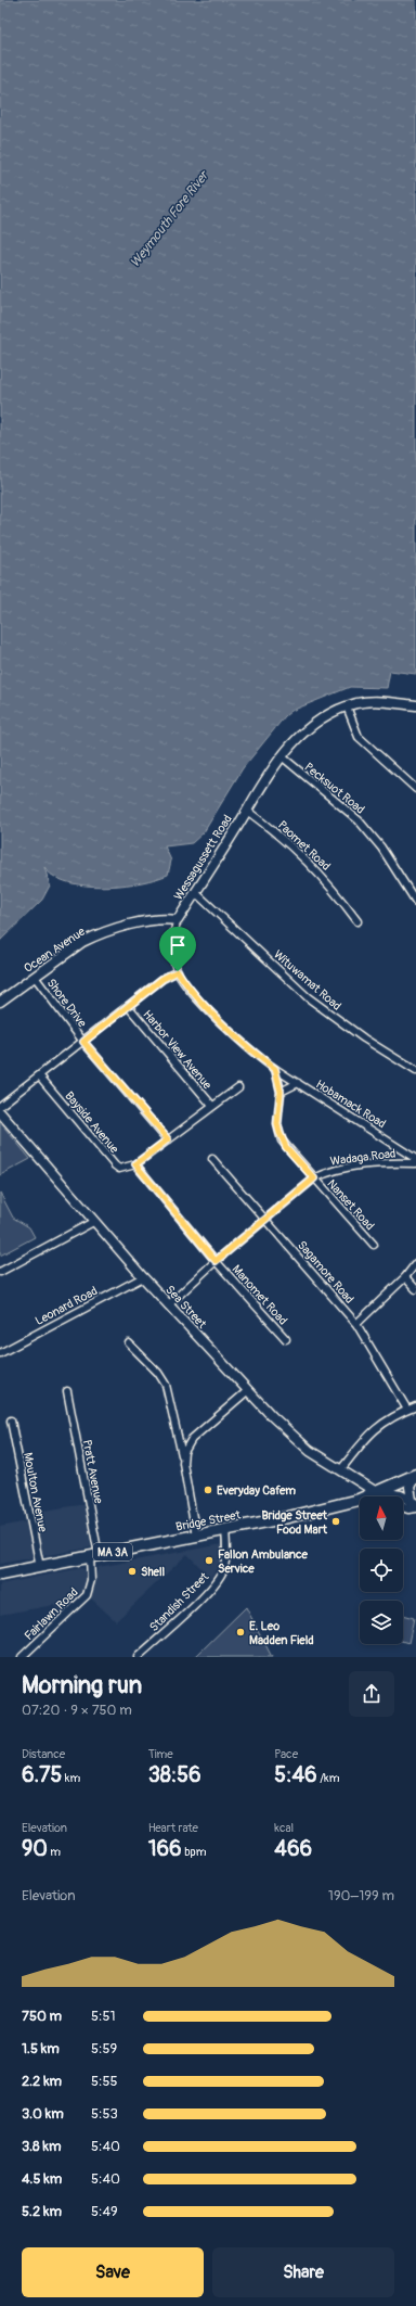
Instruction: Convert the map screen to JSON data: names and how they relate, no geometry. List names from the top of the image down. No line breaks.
{"streets":{"main road":["Bridge Street","MA 3A"],"street":["Pecksuot Road","Paomet Road","Wessagussett Road","Ocean Avenue","Wituwamat Road","Shore Drive","Harbor View Avenue","Hobamack Road","Bayside Avenue","Wadaga Road","Nanset Road","Sagamore Road","Manomet Road","Leonard Road","Sea Street","Pratt Avenue","Moulton Avenue","Standish Street","Fairlawn Road"]},"crossings":[["Pecksuot Road","Wessagussett Road"],["Paomet Road","Wessagussett Road"],["Wessagussett Road","Ocean Avenue"],["Wessagussett Road","Wituwamat Road"],["Ocean Avenue","Shore Drive"],["Bayside Avenue","Manomet Road"],["Wadaga Road","Nanset Road"],["Leonard Road","Sea Street"],["Sea Street","Bridge Street"],["Pratt Avenue","Bridge Street"],["Pratt Avenue","Fairlawn Road"],["Moulton Avenue","Bridge Street"],["Bridge Street","Standish Street"],["Bridge Street","Fairlawn Road"]],"water":["Weymouth Fore River"],"places":["Everyday Cafem","Bridge Street Food Mart","Fallon Ambulance Service","Shell","E. Leo Madden Field"],"north":"top","page":{"heading":["Morning run","07:20 · 9 × 750 m"],"stats":[["Distance","6.75 km"],["Time","38:56"],["Pace","5:46 /km"],["Elevation","90 m"],["Heart rate","166 bpm"],["kcal","466"]],"chart":["Elevation","190–199 m"],"list":[{"name":"750 m","note":"5:51"},{"name":"1.5 km","note":"5:59"},{"name":"2.2 km","note":"5:55"},{"name":"3.0 km","note":"5:53"},{"name":"3.8 km","note":"5:40"},{"name":"4.5 km","note":"5:40"},{"name":"5.2 km","note":"5:49"}],"buttons":["Save","Share"]}}
